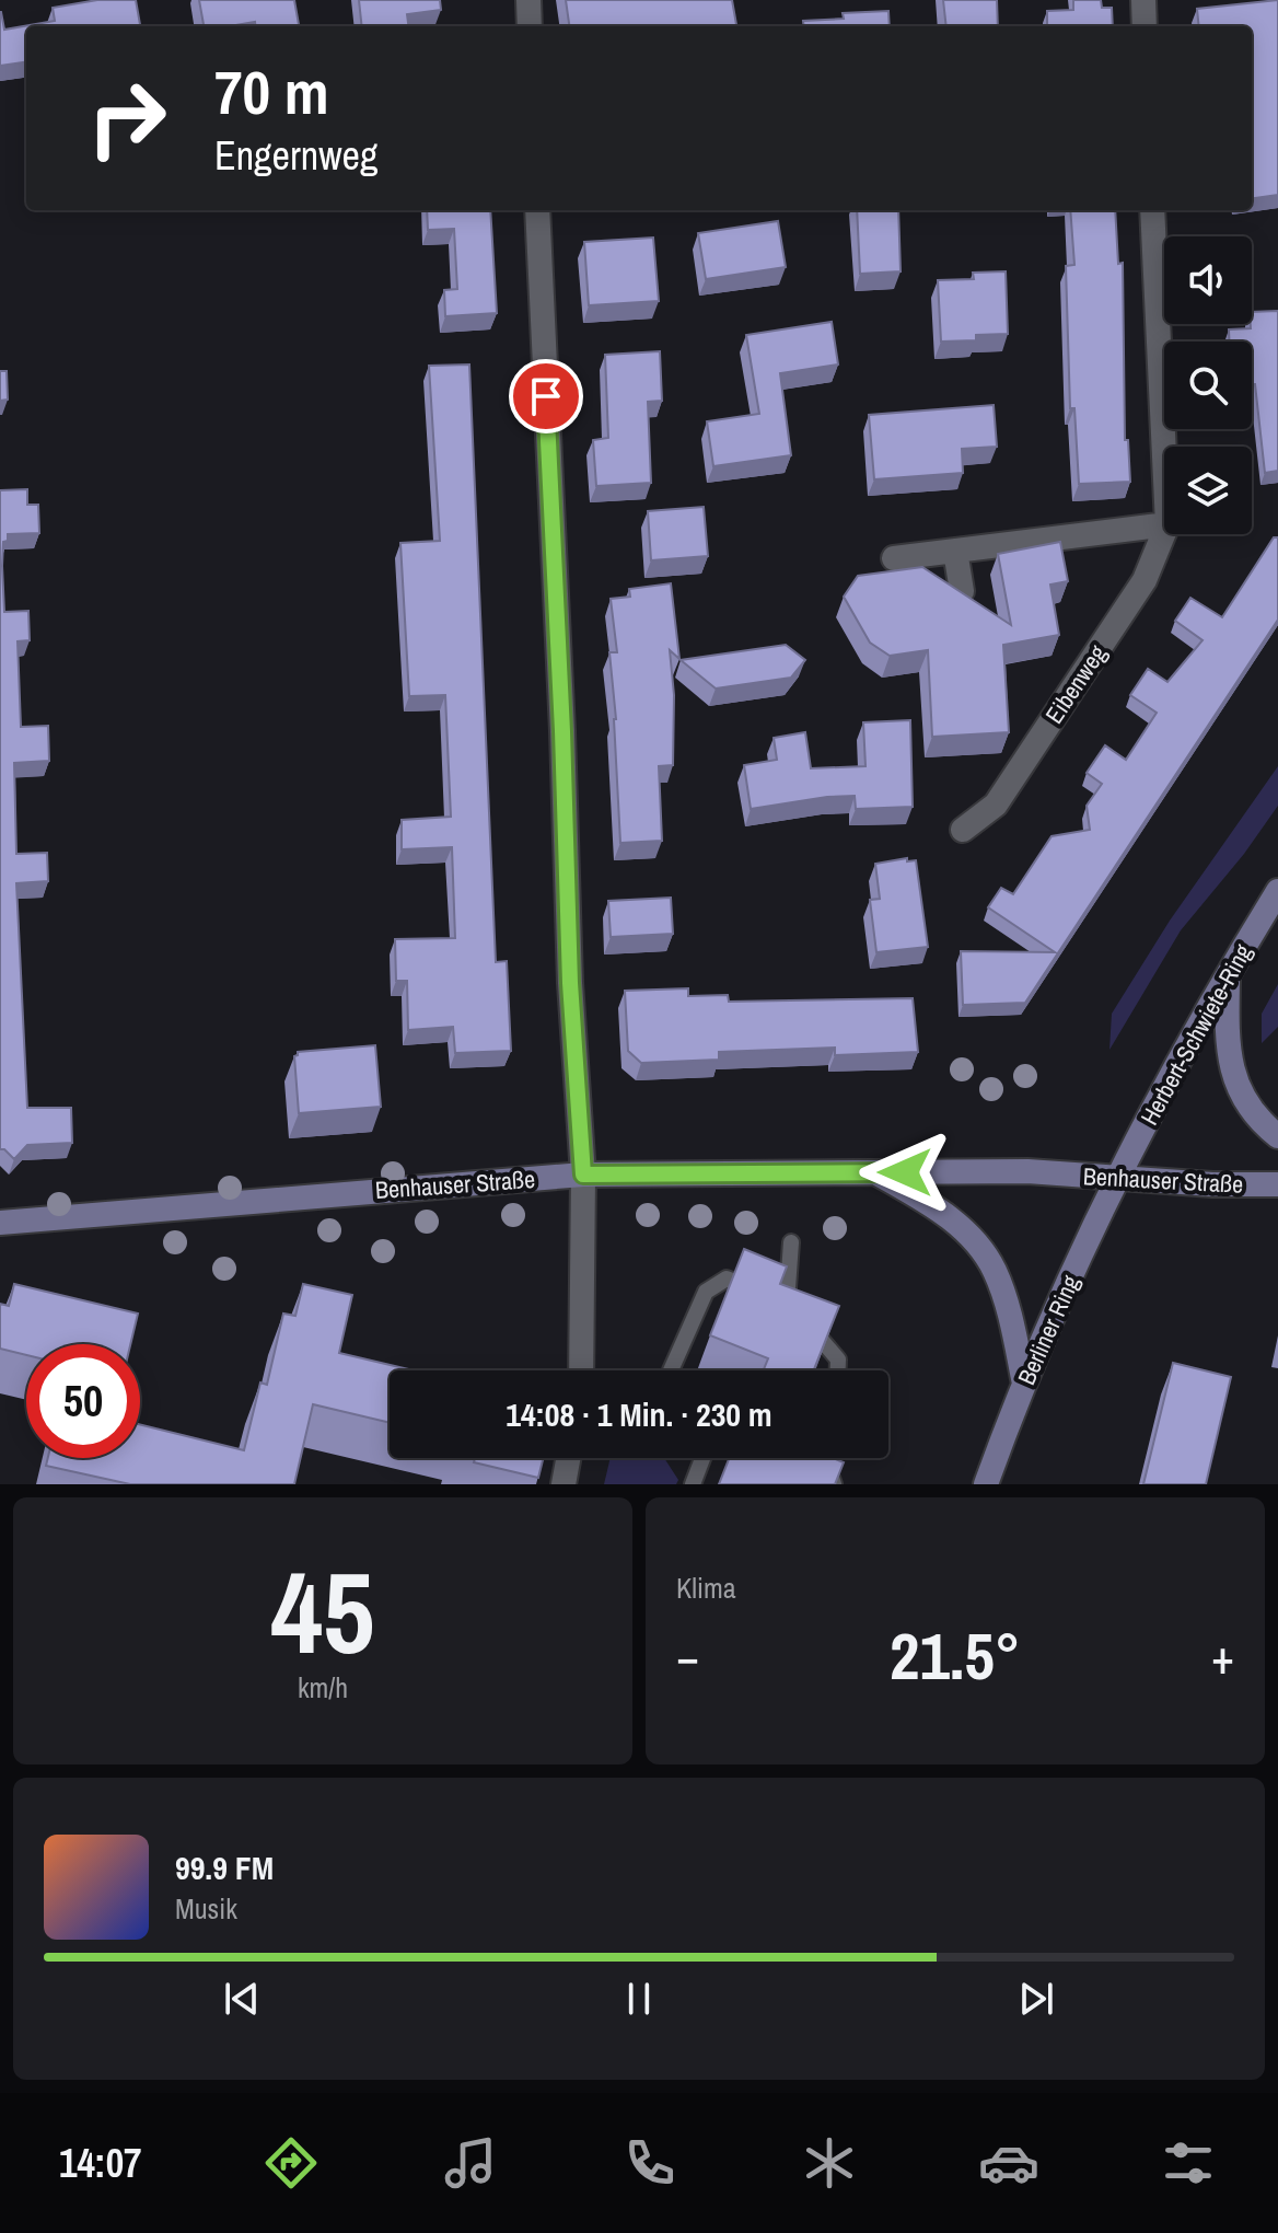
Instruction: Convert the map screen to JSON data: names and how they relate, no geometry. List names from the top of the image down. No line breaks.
{"streets":{"main road":["Herbert-Schwiete-Ring","Benhauser Straße","Berliner Ring"],"street":["Eibenweg"]},"crossings":[["Herbert-Schwiete-Ring","Benhauser Straße"],["Herbert-Schwiete-Ring","Berliner Ring"],["Benhauser Straße","Berliner Ring"]],"page":{"turn":["70 m","Engernweg"],"limit":"50","trip":"14:08 · 1 Min. · 230 m","tile":[["45","km/h"],"Klima"],"heat":["−","21.5°","+"],"song":["99.9 FM","Musik"],"tabs":"14:07"}}
